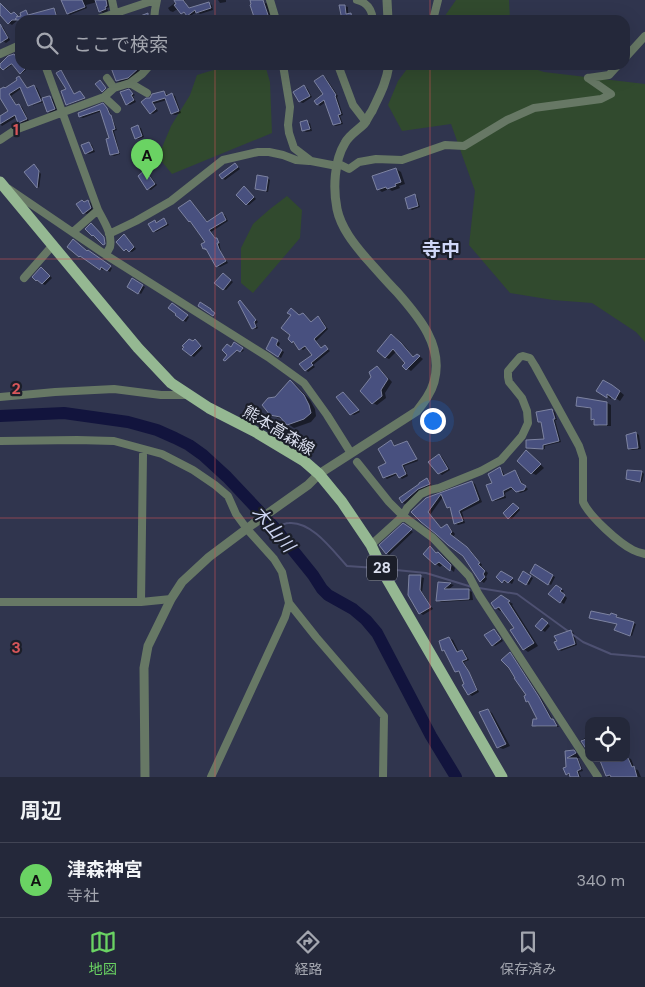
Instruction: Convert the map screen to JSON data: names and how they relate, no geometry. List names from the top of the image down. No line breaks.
{"streets":{"main road":["熊本高森線","28"]},"districts":["寺中"],"water":["木山川"],"page":{"search":"ここで検索","pins":"A","heading":"周辺","list":[{"mark":"A","name":"津森神宮","note":"寺社","value":"340 m"}],"nav":["地図","経路","保存済み"]},"grid":{"rows":["1","2","3"]}}
